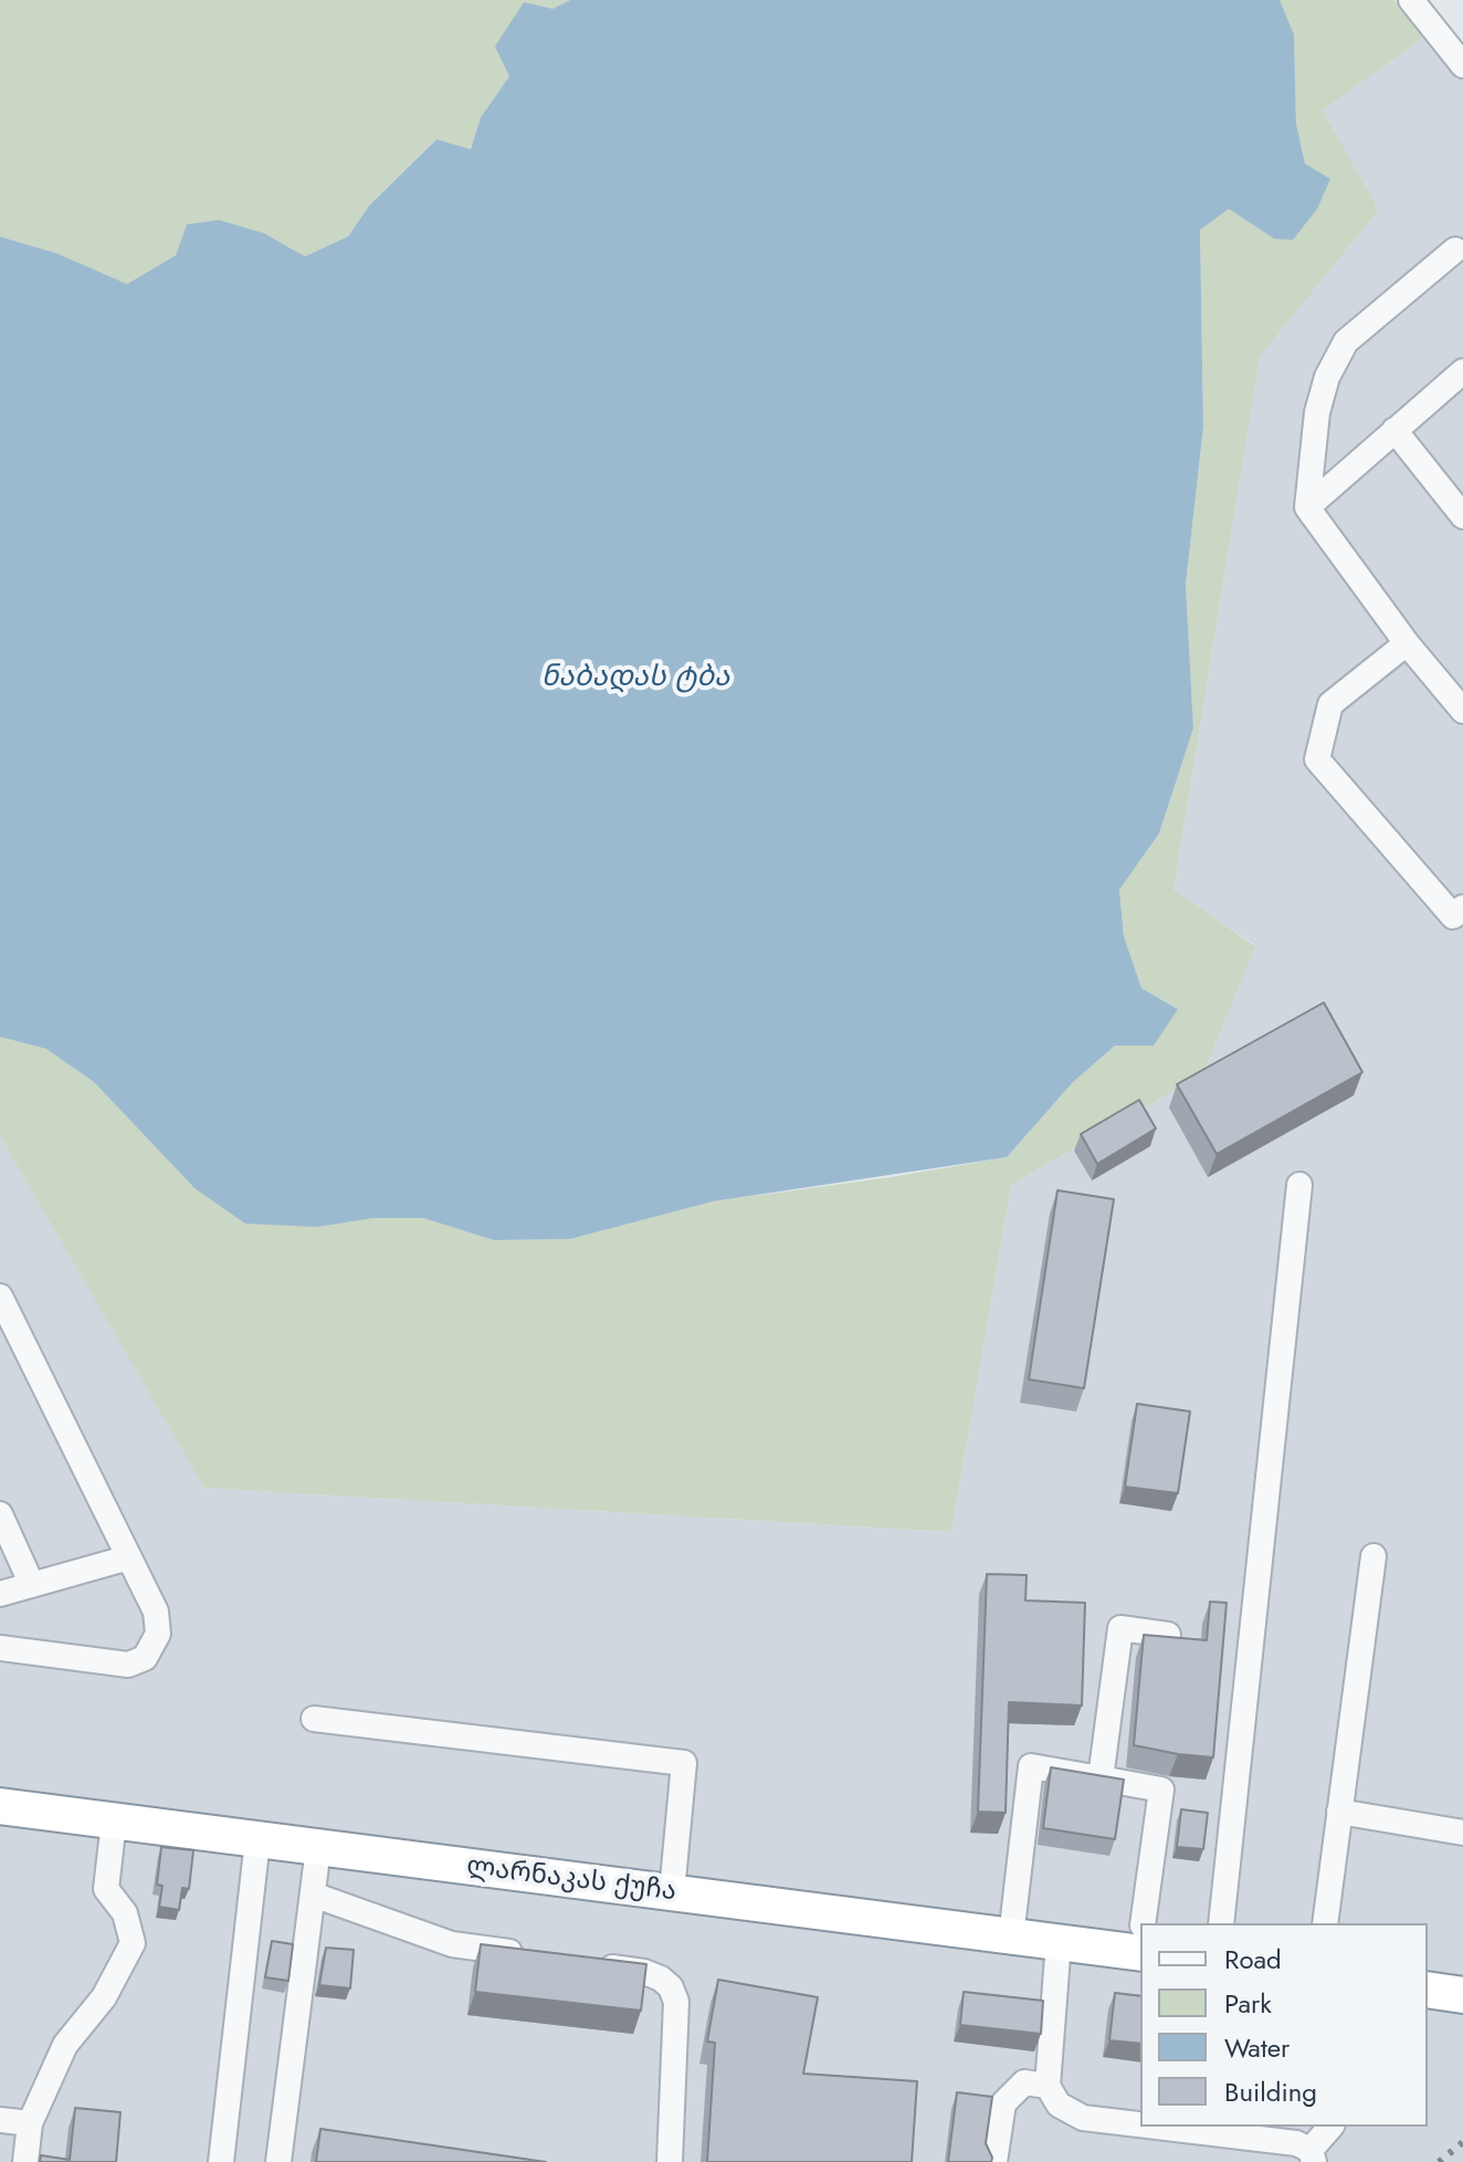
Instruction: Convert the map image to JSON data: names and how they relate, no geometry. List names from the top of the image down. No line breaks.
{"streets":{"highway":["ლარნაკას ქუჩა"]},"water":["ნაბადას ტბა"],"legend":["Road","Park","Water","Building"]}
